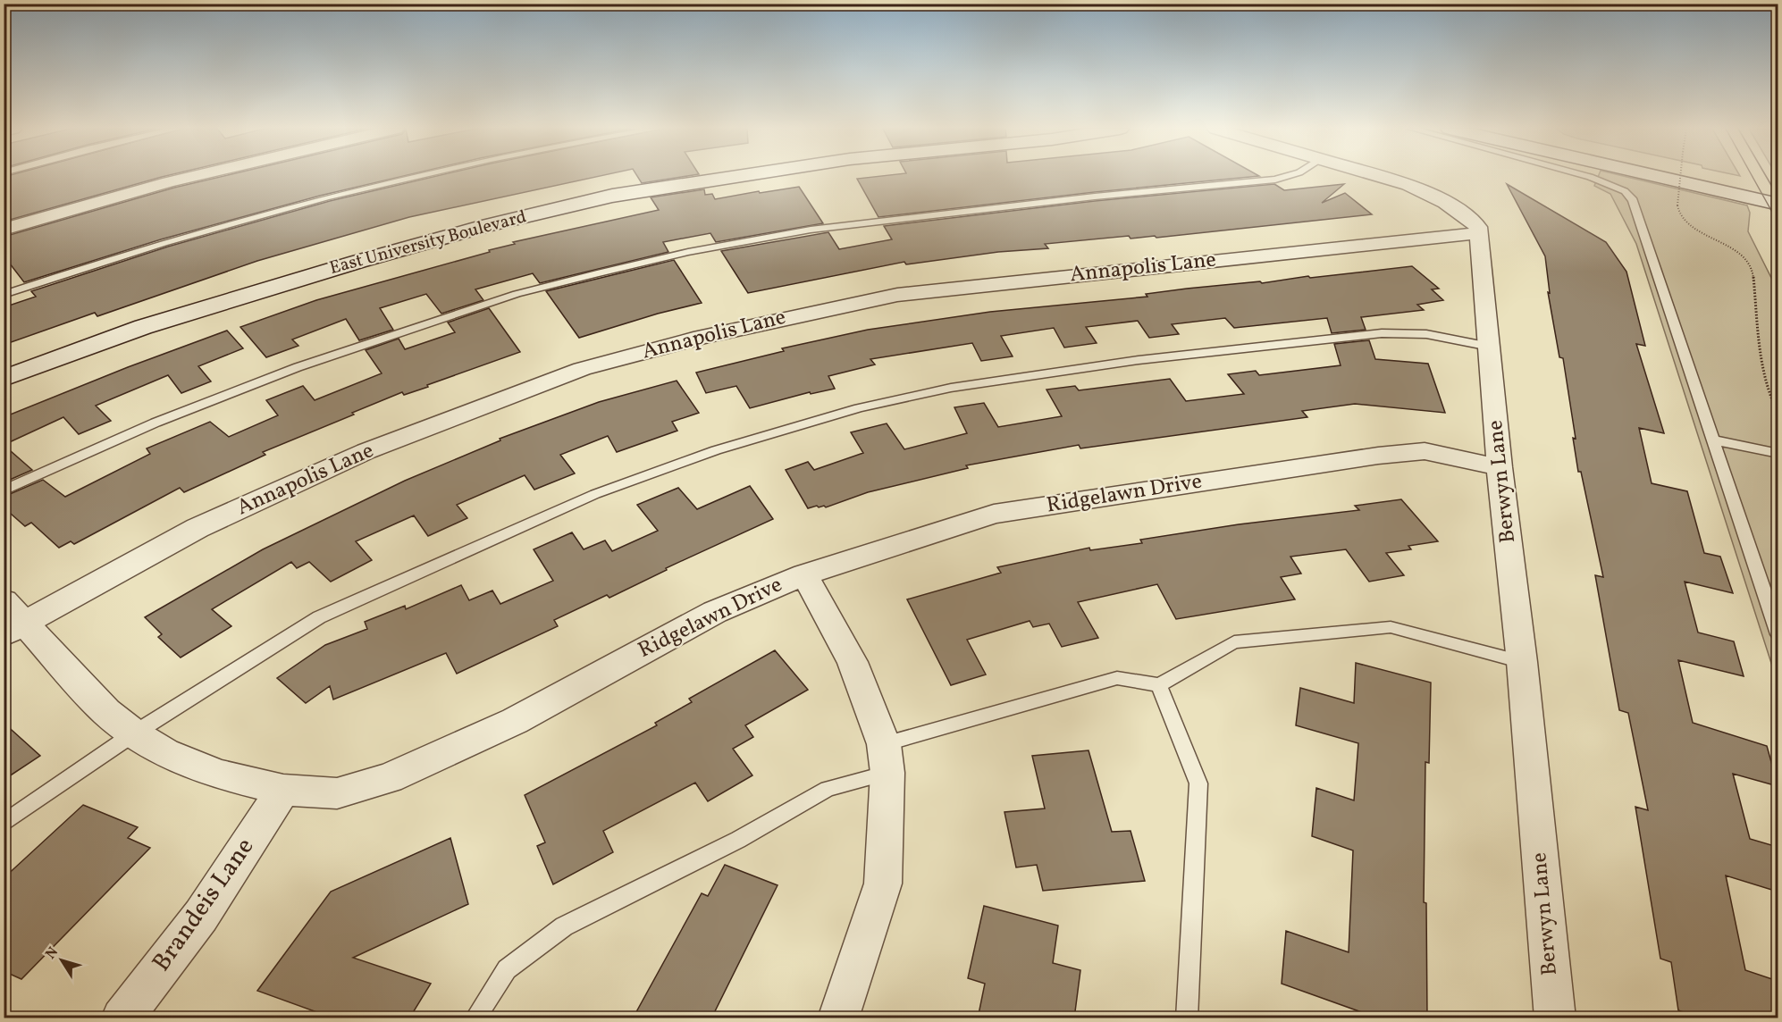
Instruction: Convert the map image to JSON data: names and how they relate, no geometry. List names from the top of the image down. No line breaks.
{"streets":{"street":["East University Boulevard","Annapolis Lane","Berwyn Lane","Ridgelawn Drive","Brandeis Lane"]},"crossings":[["Annapolis Lane","Berwyn Lane"],["Annapolis Lane","Ridgelawn Drive"],["Berwyn Lane","Ridgelawn Drive"],["Ridgelawn Drive","Brandeis Lane"]],"north":"top left"}
